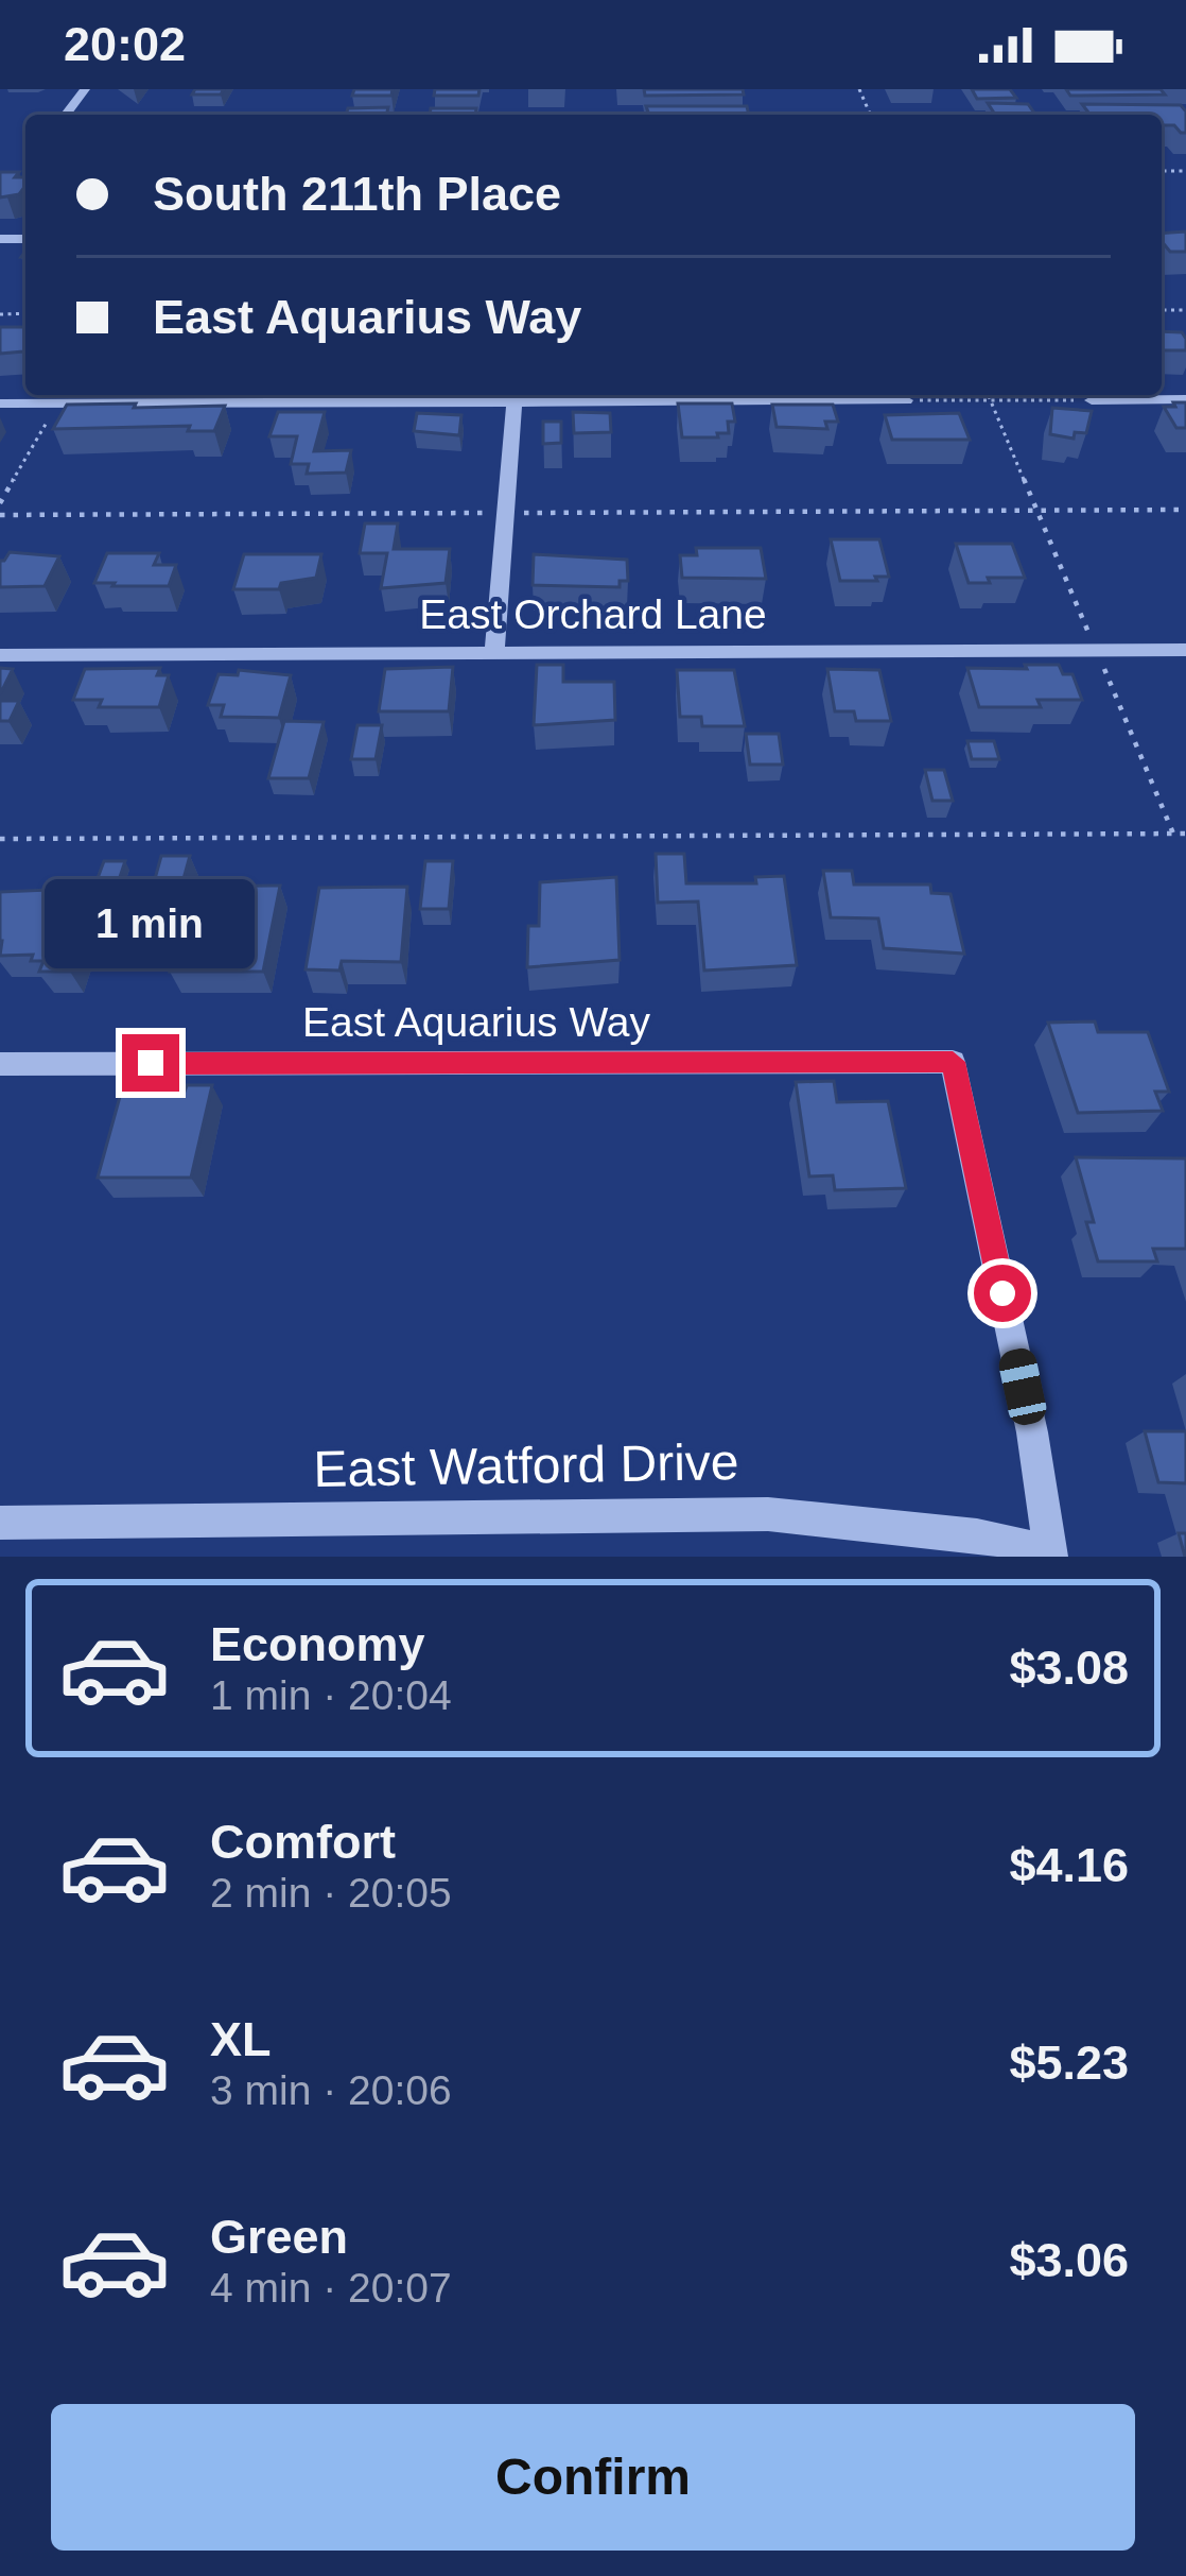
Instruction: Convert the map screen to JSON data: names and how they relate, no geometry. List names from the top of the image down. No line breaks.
{"streets":{"street":["East Orchard Lane","East Aquarius Way","East Watford Drive"]},"crossings":[["East Aquarius Way","East Watford Drive"]],"page":{"status":"20:02","banner":["South 211th Place","East Aquarius Way"],"bubble":"1 min","list":[{"name":"Economy","note":"1 min · 20:04","value":"$3.08"},{"name":"Comfort","note":"2 min · 20:05","value":"$4.16"},{"name":"XL","note":"3 min · 20:06","value":"$5.23"},{"name":"Green","note":"4 min · 20:07","value":"$3.06"}],"buttons":"Confirm"}}
